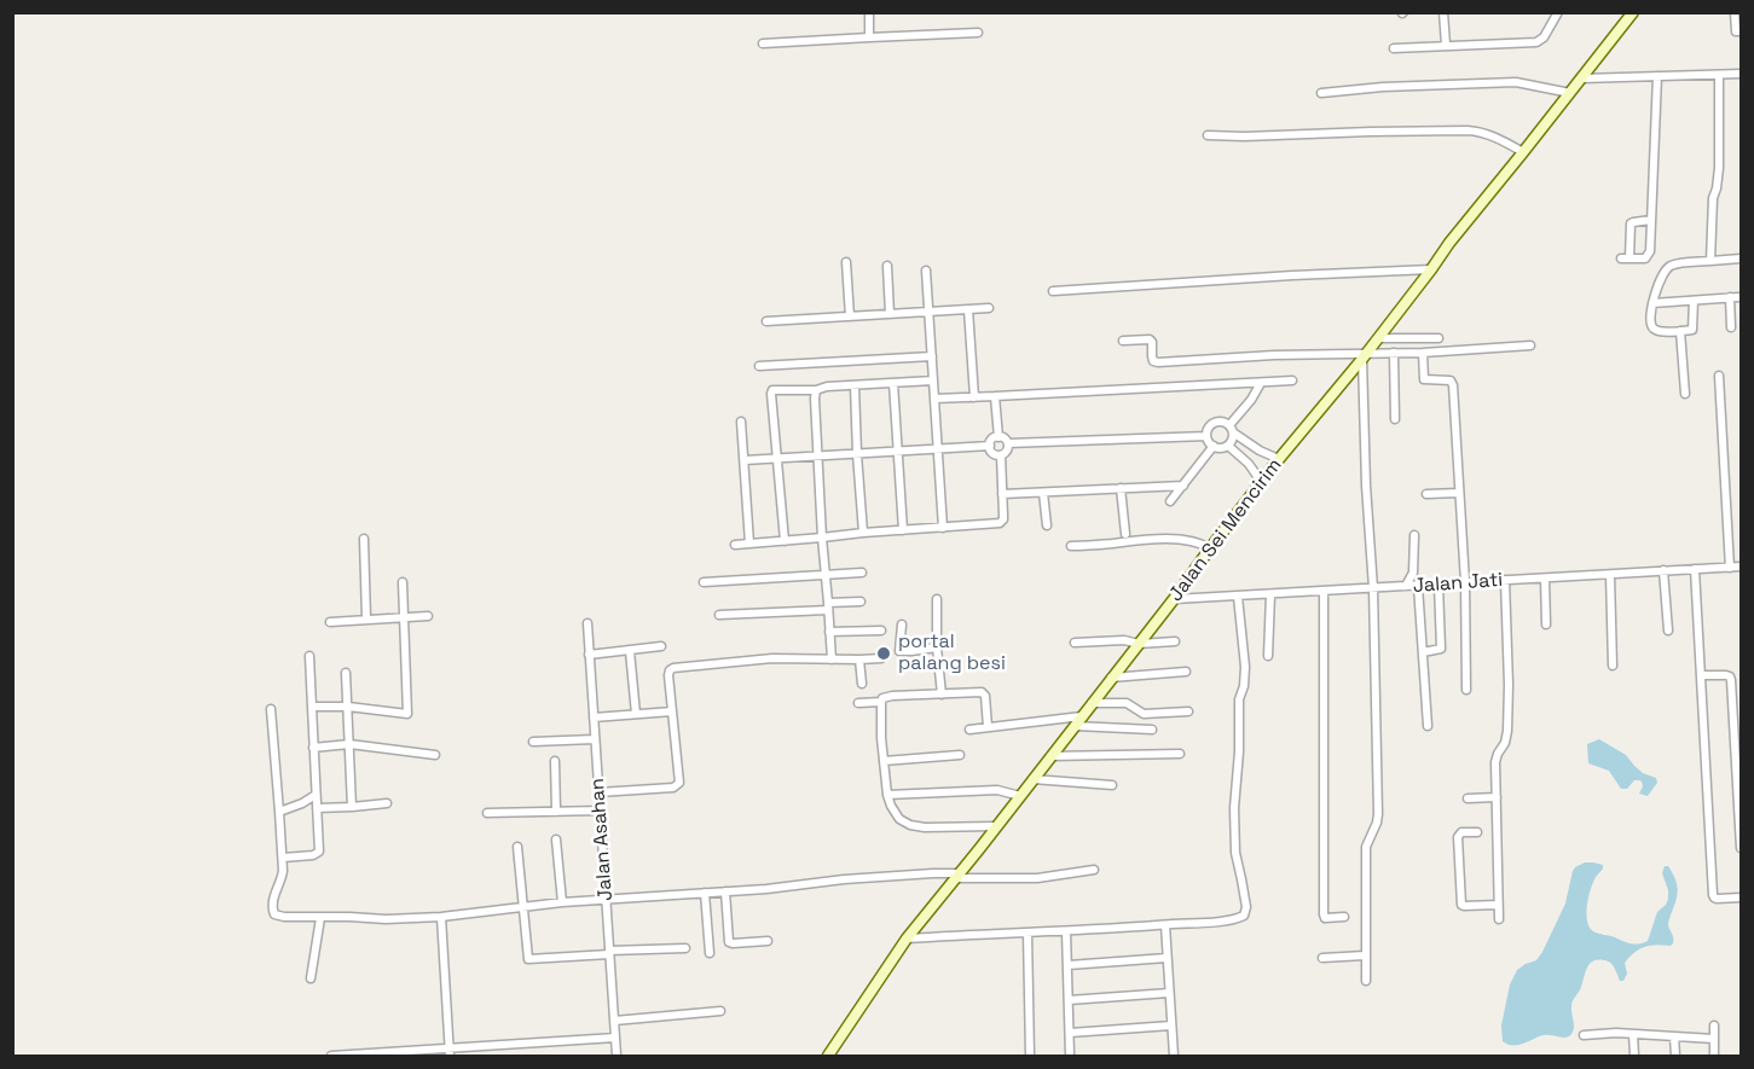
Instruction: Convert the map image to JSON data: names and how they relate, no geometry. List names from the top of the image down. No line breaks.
{"streets":{"street":["Jalan Sei Mencirim","Jalan Jati","Jalan Asahan"]},"crossings":[["Jalan Sei Mencirim","Jalan Jati"]],"places":["portal palang besi"]}
